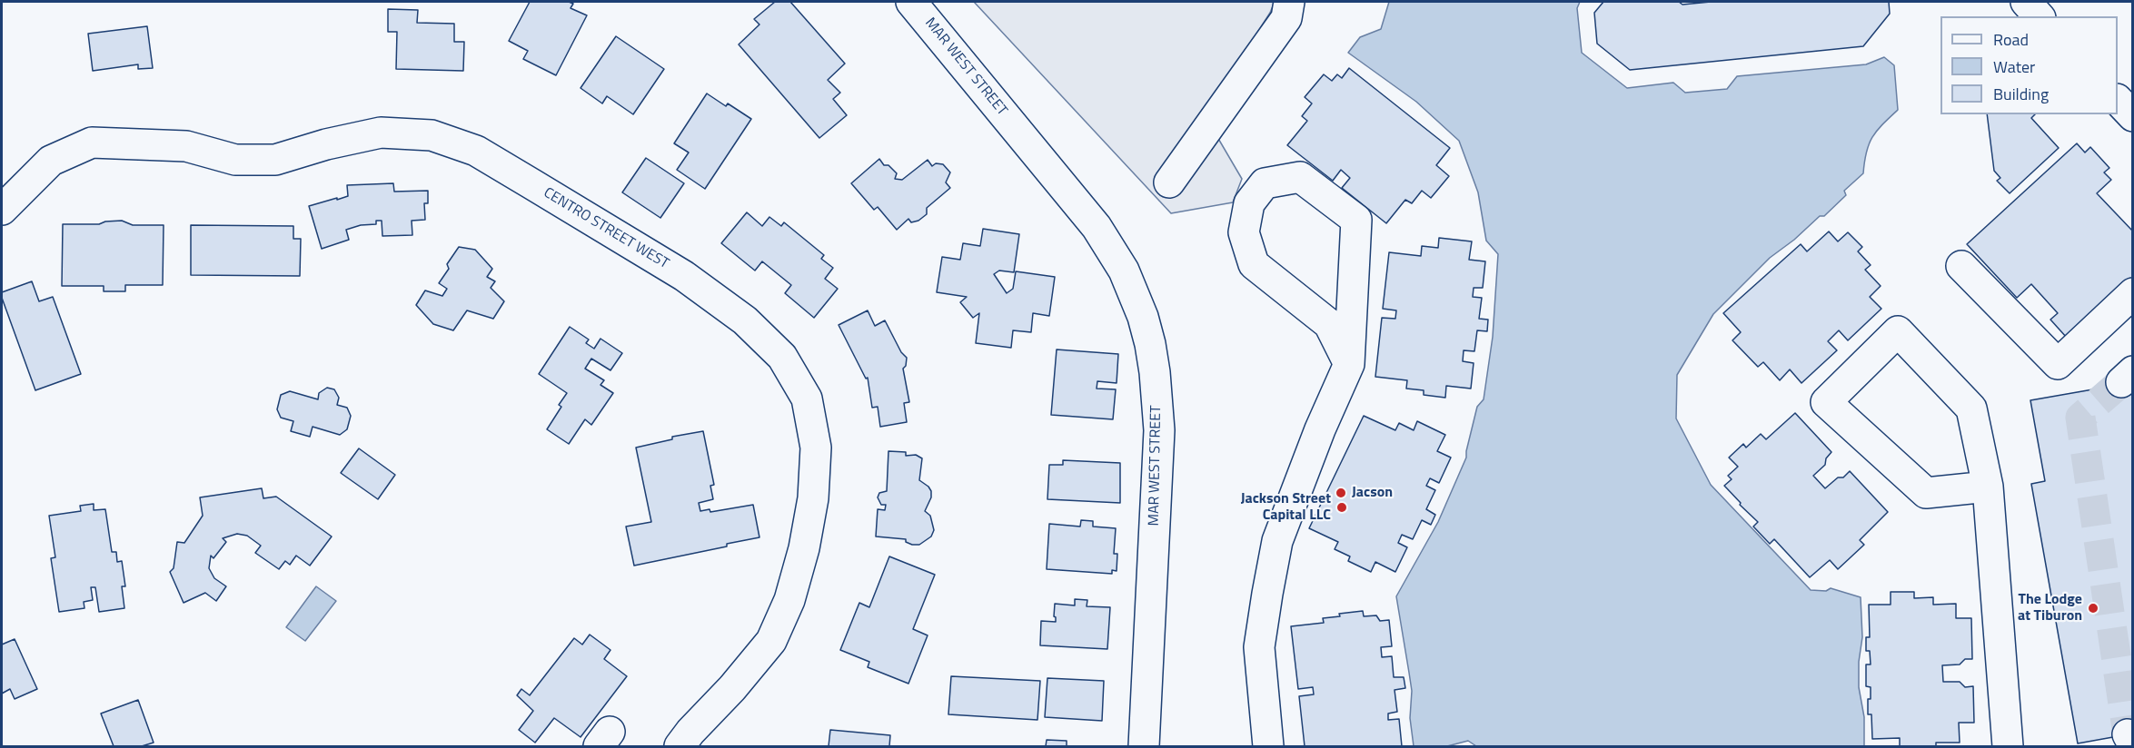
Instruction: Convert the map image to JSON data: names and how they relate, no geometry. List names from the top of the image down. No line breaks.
{"streets":{"street":["MAR WEST STREET","CENTRO STREET WEST"]},"places":["Jacson","Jackson Street Capital LLC","The Lodge at Tiburon"],"legend":["Road","Water","Building"]}
